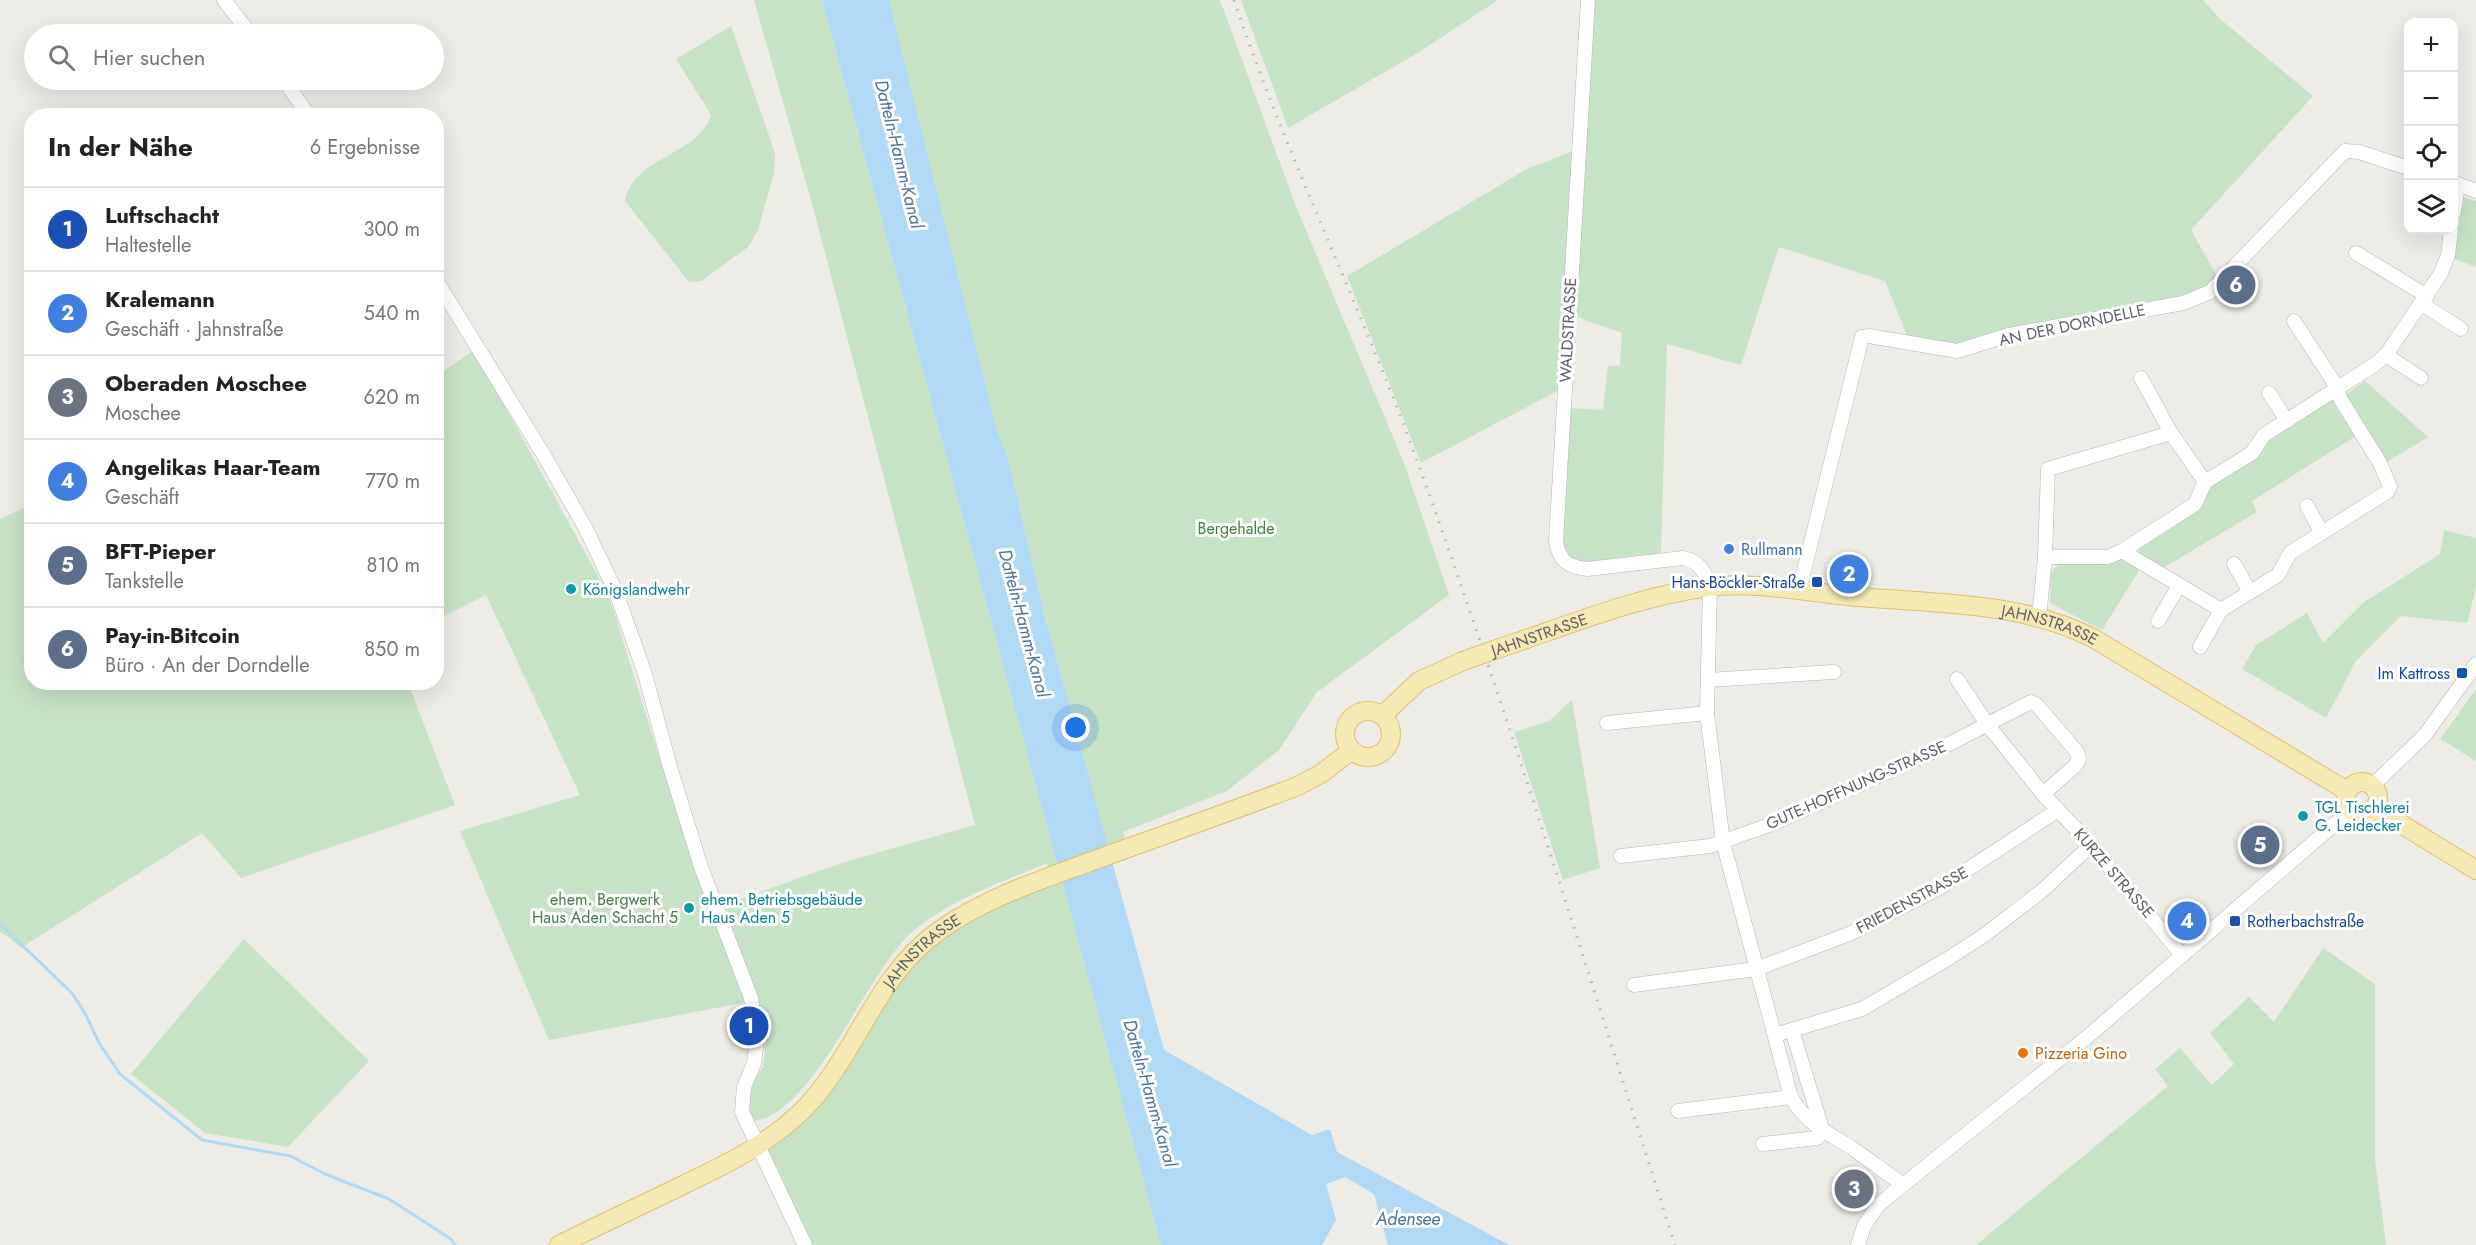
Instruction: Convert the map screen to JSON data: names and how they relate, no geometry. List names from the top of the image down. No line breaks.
{"streets":{"main road":["JAHNSTRASSE"],"street":["AN DER DORNDELLE","WALDSTRASSE","GUTE-HOFFNUNG-STRASSE","KURZE STRASSE","FRIEDENSTRASSE"]},"crossings":[["AN DER DORNDELLE","JAHNSTRASSE"],["WALDSTRASSE","JAHNSTRASSE"],["GUTE-HOFFNUNG-STRASSE","KURZE STRASSE"],["KURZE STRASSE","FRIEDENSTRASSE"]],"water":["Datteln-Hamm-Kanal","Adensee"],"parks":["Bergehalde","ehem. Bergwerk Haus Aden Schacht 5"],"places":{"other":["Rullmann","Königslandwehr","TGL Tischlerei G. Leidecker","ehem. Betriebsgebäude Haus Aden 5","Pizzeria Gino"],"transit":["Hans-Böckler-Straße","Im Kattross","Rotherbachstraße"]},"page":{"map_buttons":["+","−"],"search":"Hier suchen","heading":["In der Nähe","6 Ergebnisse"],"list":[{"mark":"1","name":"Luftschacht","note":"Haltestelle","value":"300 m"},{"mark":"2","name":"Kralemann","note":"Geschäft · Jahnstraße","value":"540 m"},{"mark":"3","name":"Oberaden Moschee","note":"Moschee","value":"620 m"},{"mark":"4","name":"Angelikas Haar-Team","note":"Geschäft","value":"770 m"},{"mark":"5","name":"BFT-Pieper","note":"Tankstelle","value":"810 m"},{"mark":"6","name":"Pay-in-Bitcoin","note":"Büro · An der Dorndelle","value":"850 m"}],"pins":["6","2","5","4","1","3"]}}
